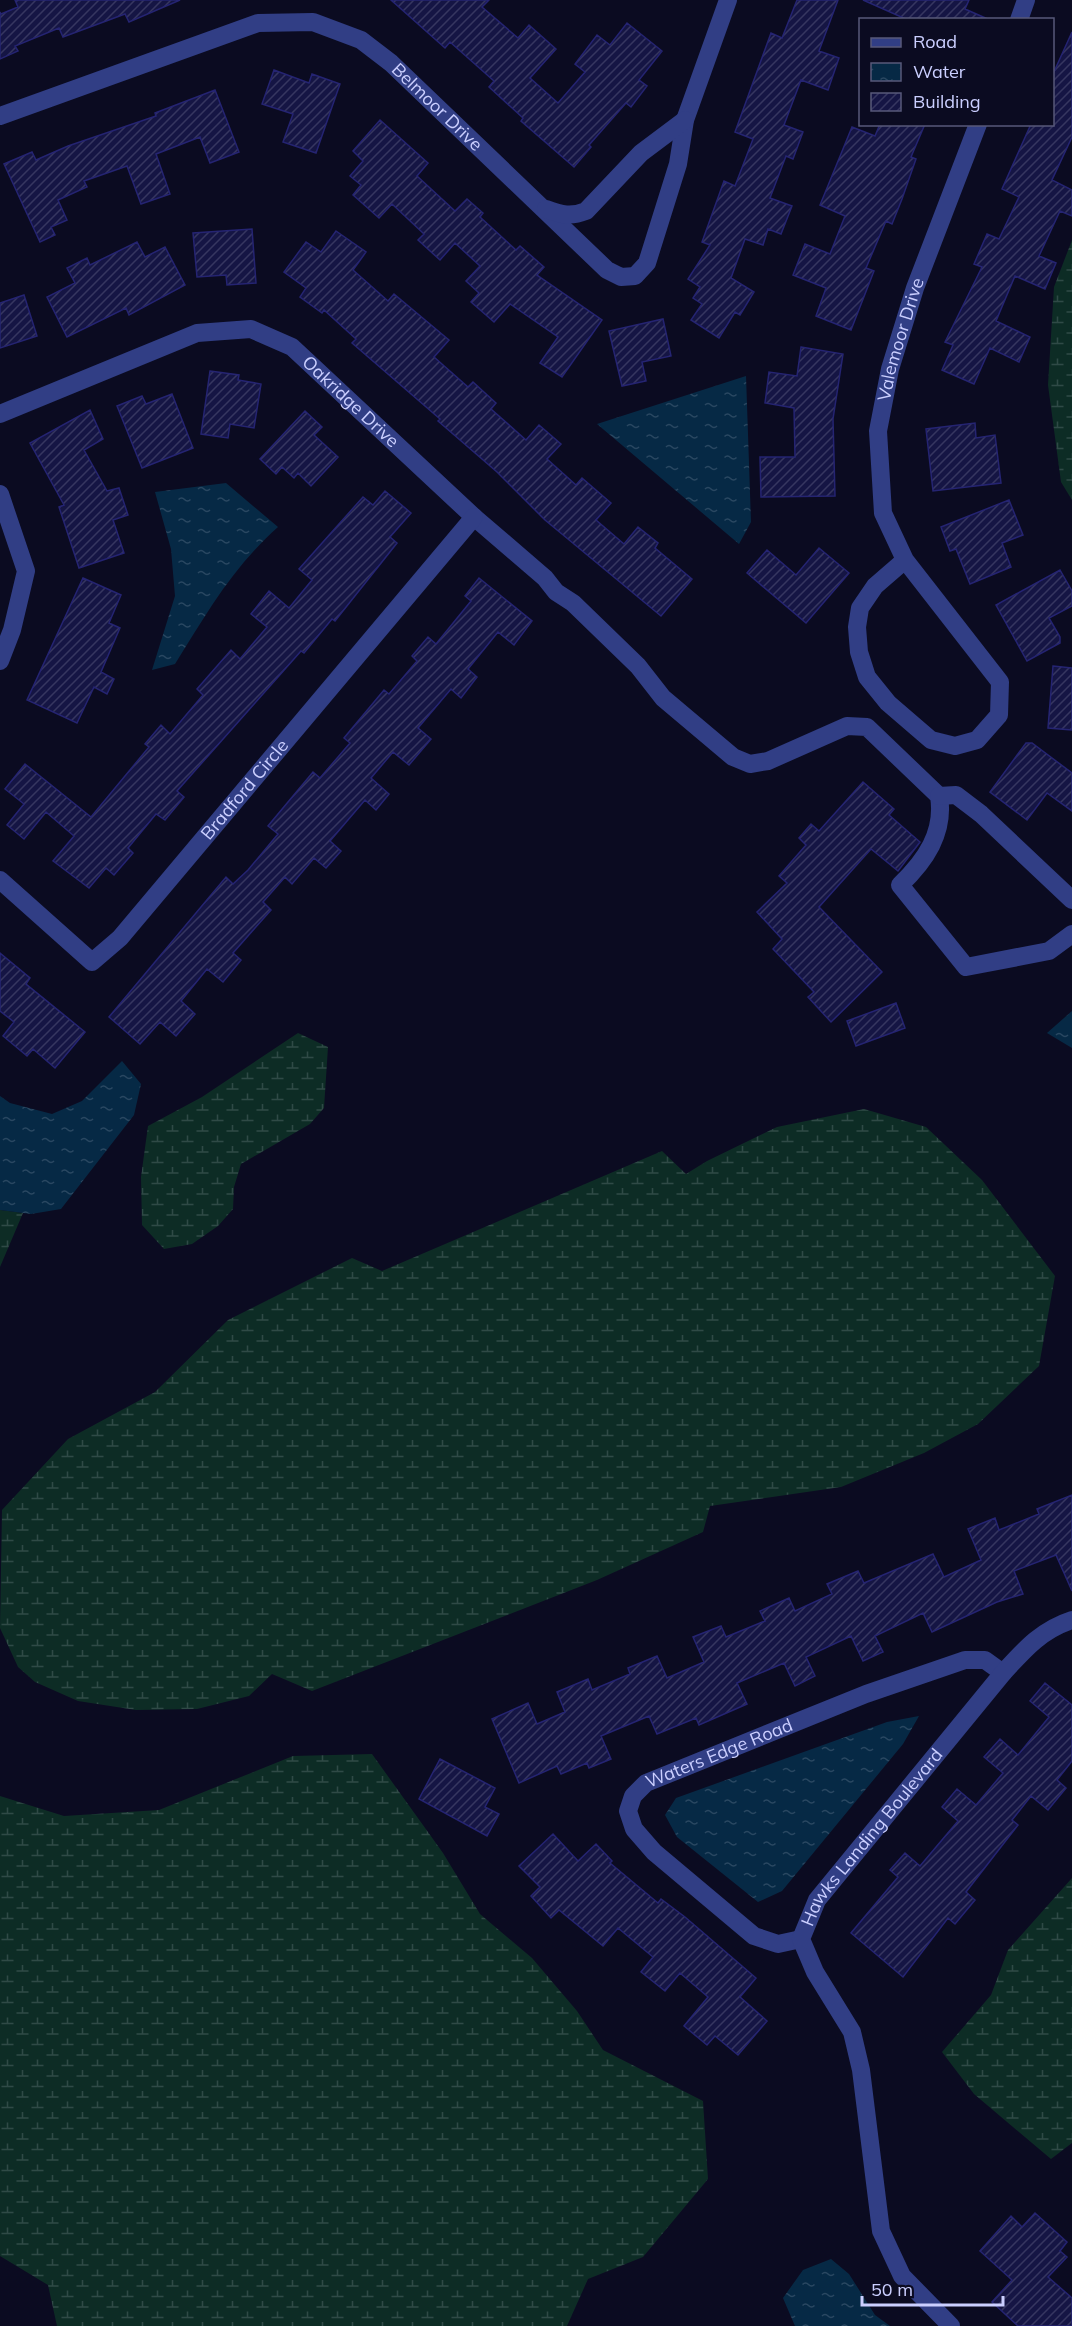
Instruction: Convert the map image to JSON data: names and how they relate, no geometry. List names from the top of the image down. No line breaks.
{"streets":{"street":["Belmoor Drive","Valemoor Drive","Oakridge Drive","Bradford Circle","Waters Edge Road","Hawks Landing Boulevard"]},"crossings":[["Oakridge Drive","Bradford Circle"],["Waters Edge Road","Hawks Landing Boulevard"]],"legend":["Road","Water","Building"],"scale_bar":"50 m"}
